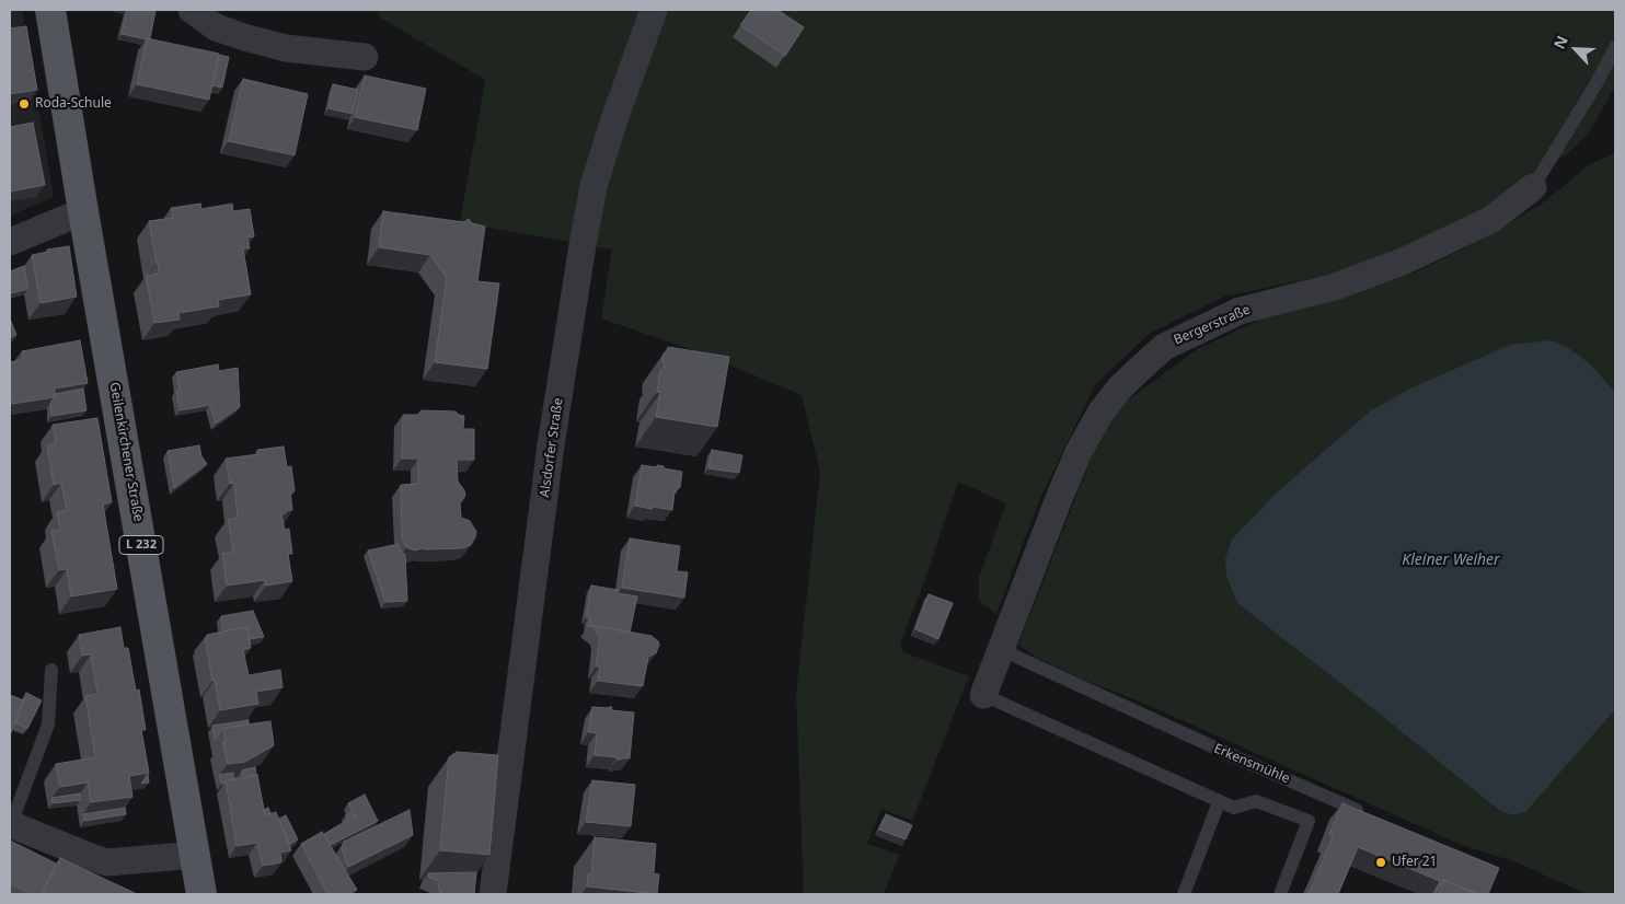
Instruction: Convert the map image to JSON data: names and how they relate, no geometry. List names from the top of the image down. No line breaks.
{"streets":{"main road":["Geilenkirchener Straße","L 232"],"street":["Bergerstraße","Alsdorfer Straße"],"lane":["Erkensmühle"]},"crossings":[["Bergerstraße","Erkensmühle"]],"water":["Kleiner Weiher"],"places":["Roda-Schule","Ufer 21"],"north":"top left"}
